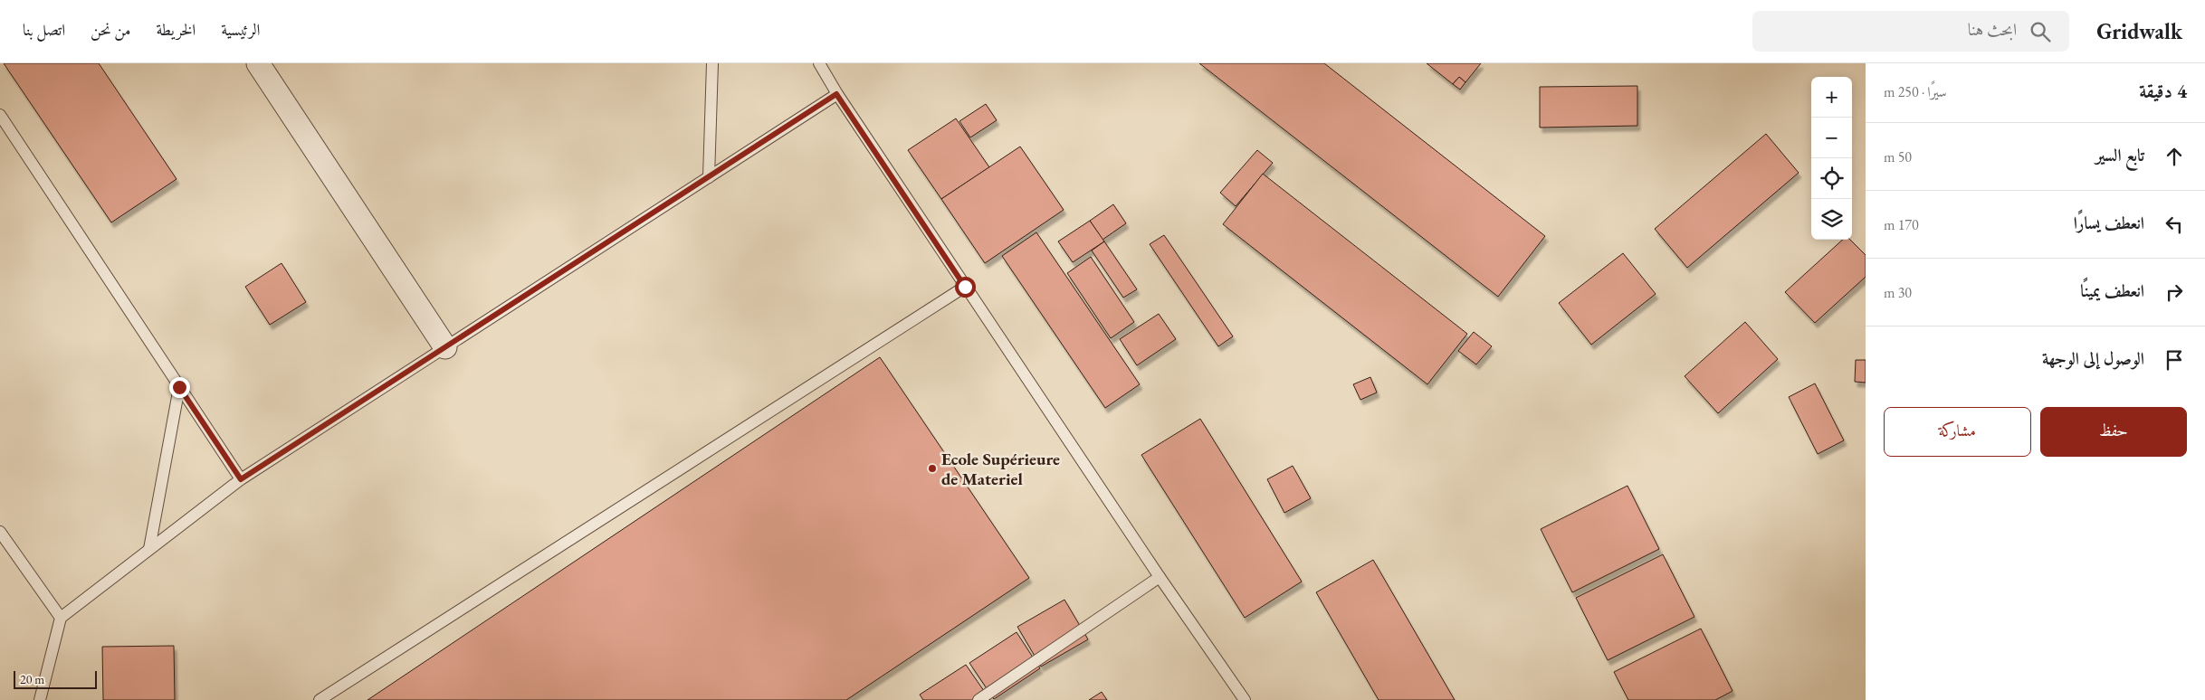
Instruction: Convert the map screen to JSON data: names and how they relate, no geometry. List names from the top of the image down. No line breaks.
{"places":["Ecole Supérieure de Materiel"],"scale_bar":"20 m","page":{"header":"Gridwalk","search":"ابحث هنا","nav":["الرئيسية","الخريطة","من نحن","اتصل بنا"],"heading":["4 دقيقة","سيرًا · 250 m"],"map_buttons":["+","−"],"list":[["تابع السير","50 m"],["انعطف يسارًا","170 m"],["انعطف يمينًا","30 m"],"الوصول إلى الوجهة"],"buttons":["حفظ","مشاركة"],"scale":"20 m"}}
